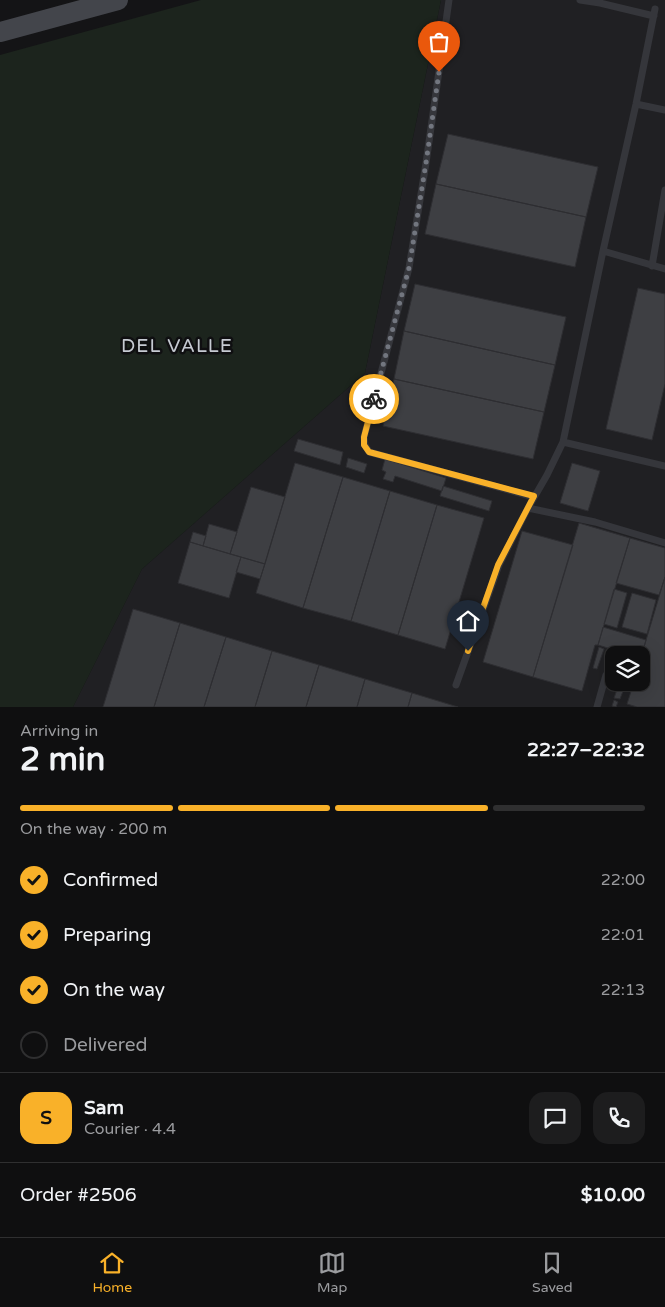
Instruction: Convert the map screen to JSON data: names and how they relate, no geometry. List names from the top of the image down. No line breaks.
{"districts":["DEL VALLE"],"page":{"heading":["2 min","Arriving in","22:27–22:32"],"panel":["Sam","Courier · 4.4","Order #2506","$10.00"],"bar":"On the way · 200 m","list":[["Confirmed","22:00"],["Preparing","22:01"],["On the way","22:13"],"Delivered"],"round":"S","tabs":["Home","Map","Saved"]}}
